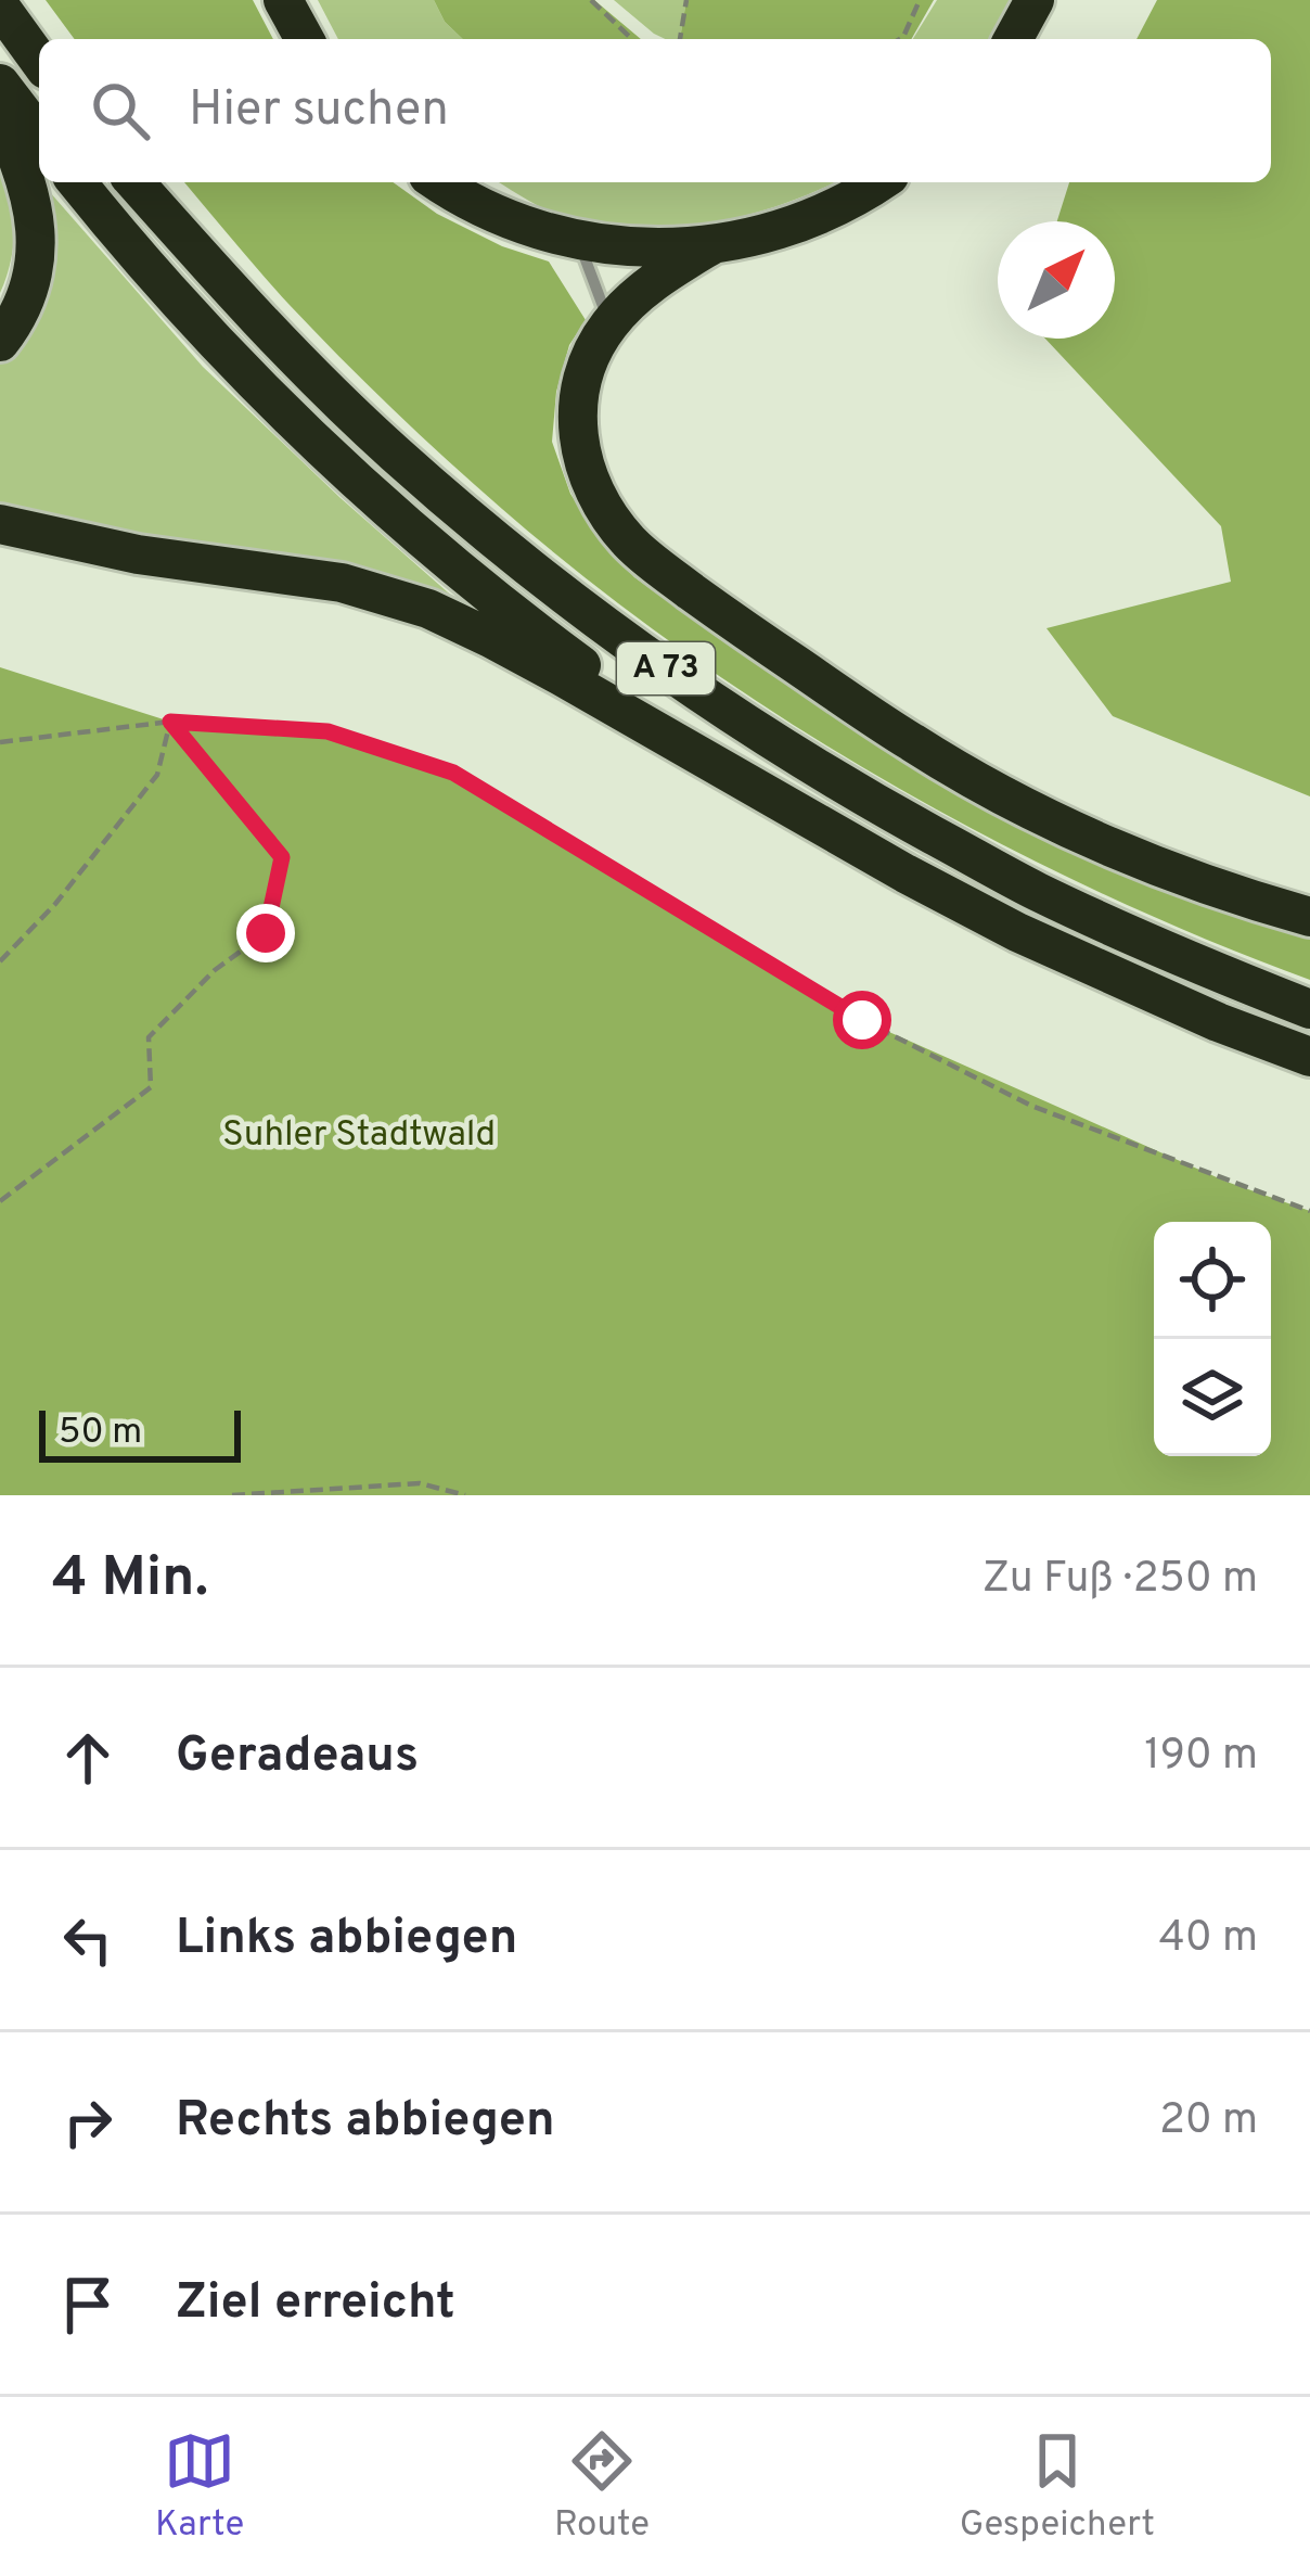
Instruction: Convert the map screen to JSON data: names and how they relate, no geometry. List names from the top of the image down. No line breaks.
{"streets":{"highway":["A 73"]},"parks":["Suhler Stadtwald"],"scale_bar":"50 m","north":"top right","page":{"search":"Hier suchen","scale":"50 m","heading":["4 Min.","Zu Fuß · 250 m"],"list":[["Geradeaus","190 m"],["Links abbiegen","40 m"],["Rechts abbiegen","20 m"],"Ziel erreicht"],"nav":["Karte","Route","Gespeichert"]}}
